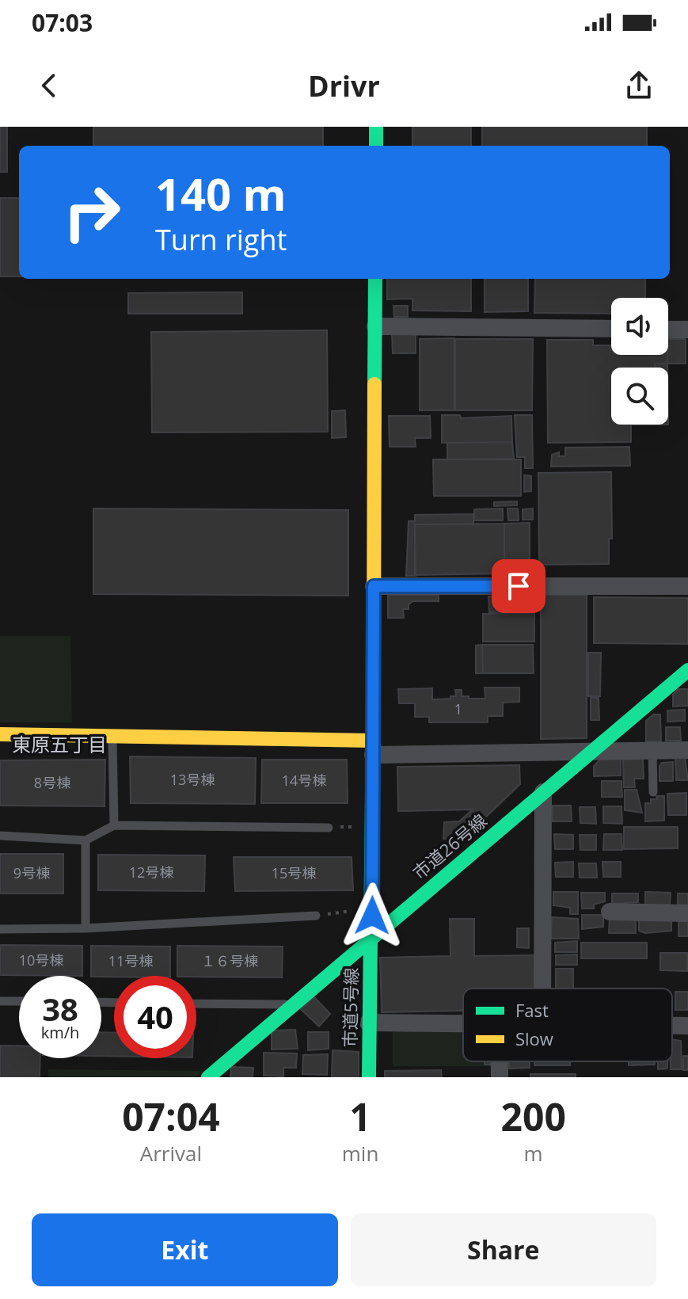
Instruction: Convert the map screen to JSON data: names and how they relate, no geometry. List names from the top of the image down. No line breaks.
{"streets":{"street":["市道26号線","市道5号線"]},"crossings":[["市道26号線","市道5号線"]],"districts":["東原五丁目"],"house_numbers":["1","13号棟","14号棟","8号棟","12号棟","9号棟","15号棟","10号棟","11号棟","１６号棟"],"legend":["Fast","Slow"],"page":{"status":"07:03","header":"Drivr","turn":["140 m","Turn right"],"speed":"38 km/h","limit":"40","eta":["07:04","Arrival","1","min","200","m"],"buttons":["Exit","Share"]}}
